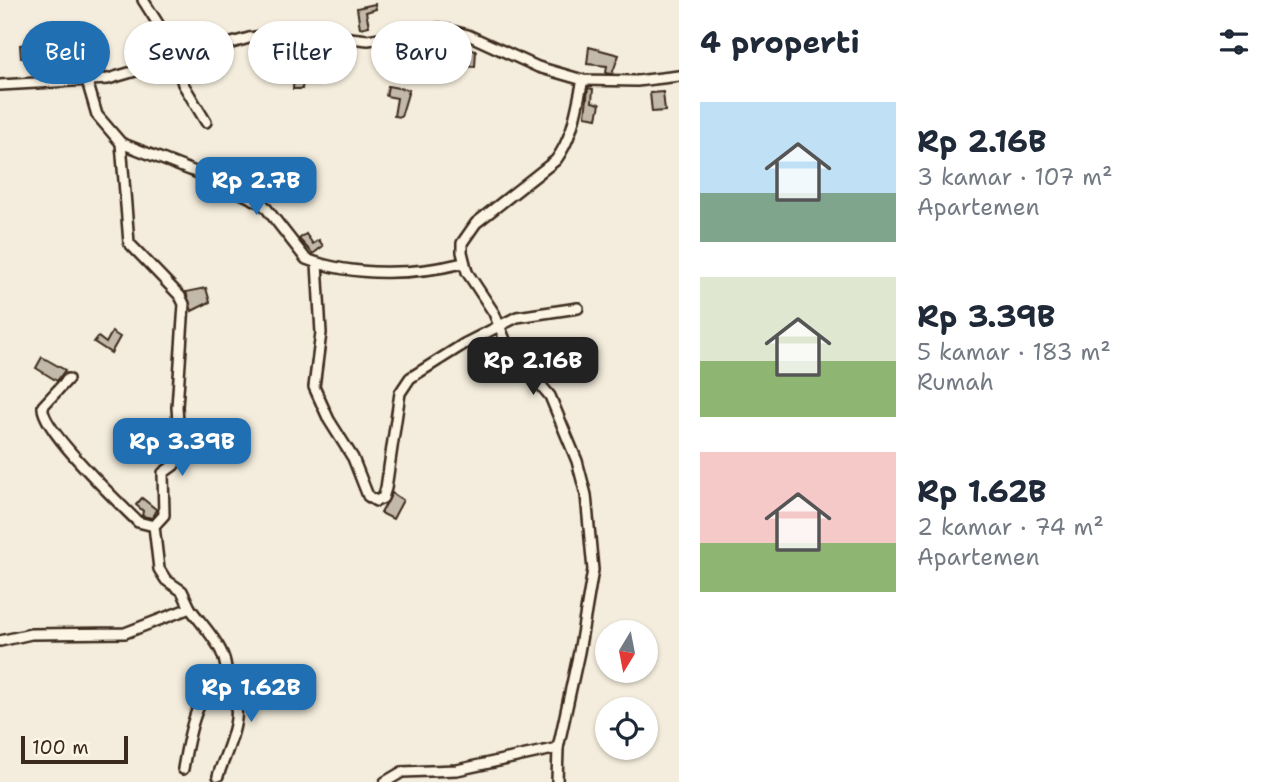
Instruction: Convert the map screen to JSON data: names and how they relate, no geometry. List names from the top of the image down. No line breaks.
{"scale_bar":"100 m","north":"bottom","page":{"heading":"4 properti","chip":["Beli","Sewa","Filter","Baru"],"list":[{"name":"Rp 2.16B","note":"3 kamar · 107 m² · Apartemen"},{"name":"Rp 3.39B","note":"5 kamar · 183 m² · Rumah"},{"name":"Rp 1.62B","note":"2 kamar · 74 m² · Apartemen"}],"price":["Rp 2.7B","Rp 2.16B","Rp 3.39B","Rp 1.62B"],"scale":"100 m"}}
